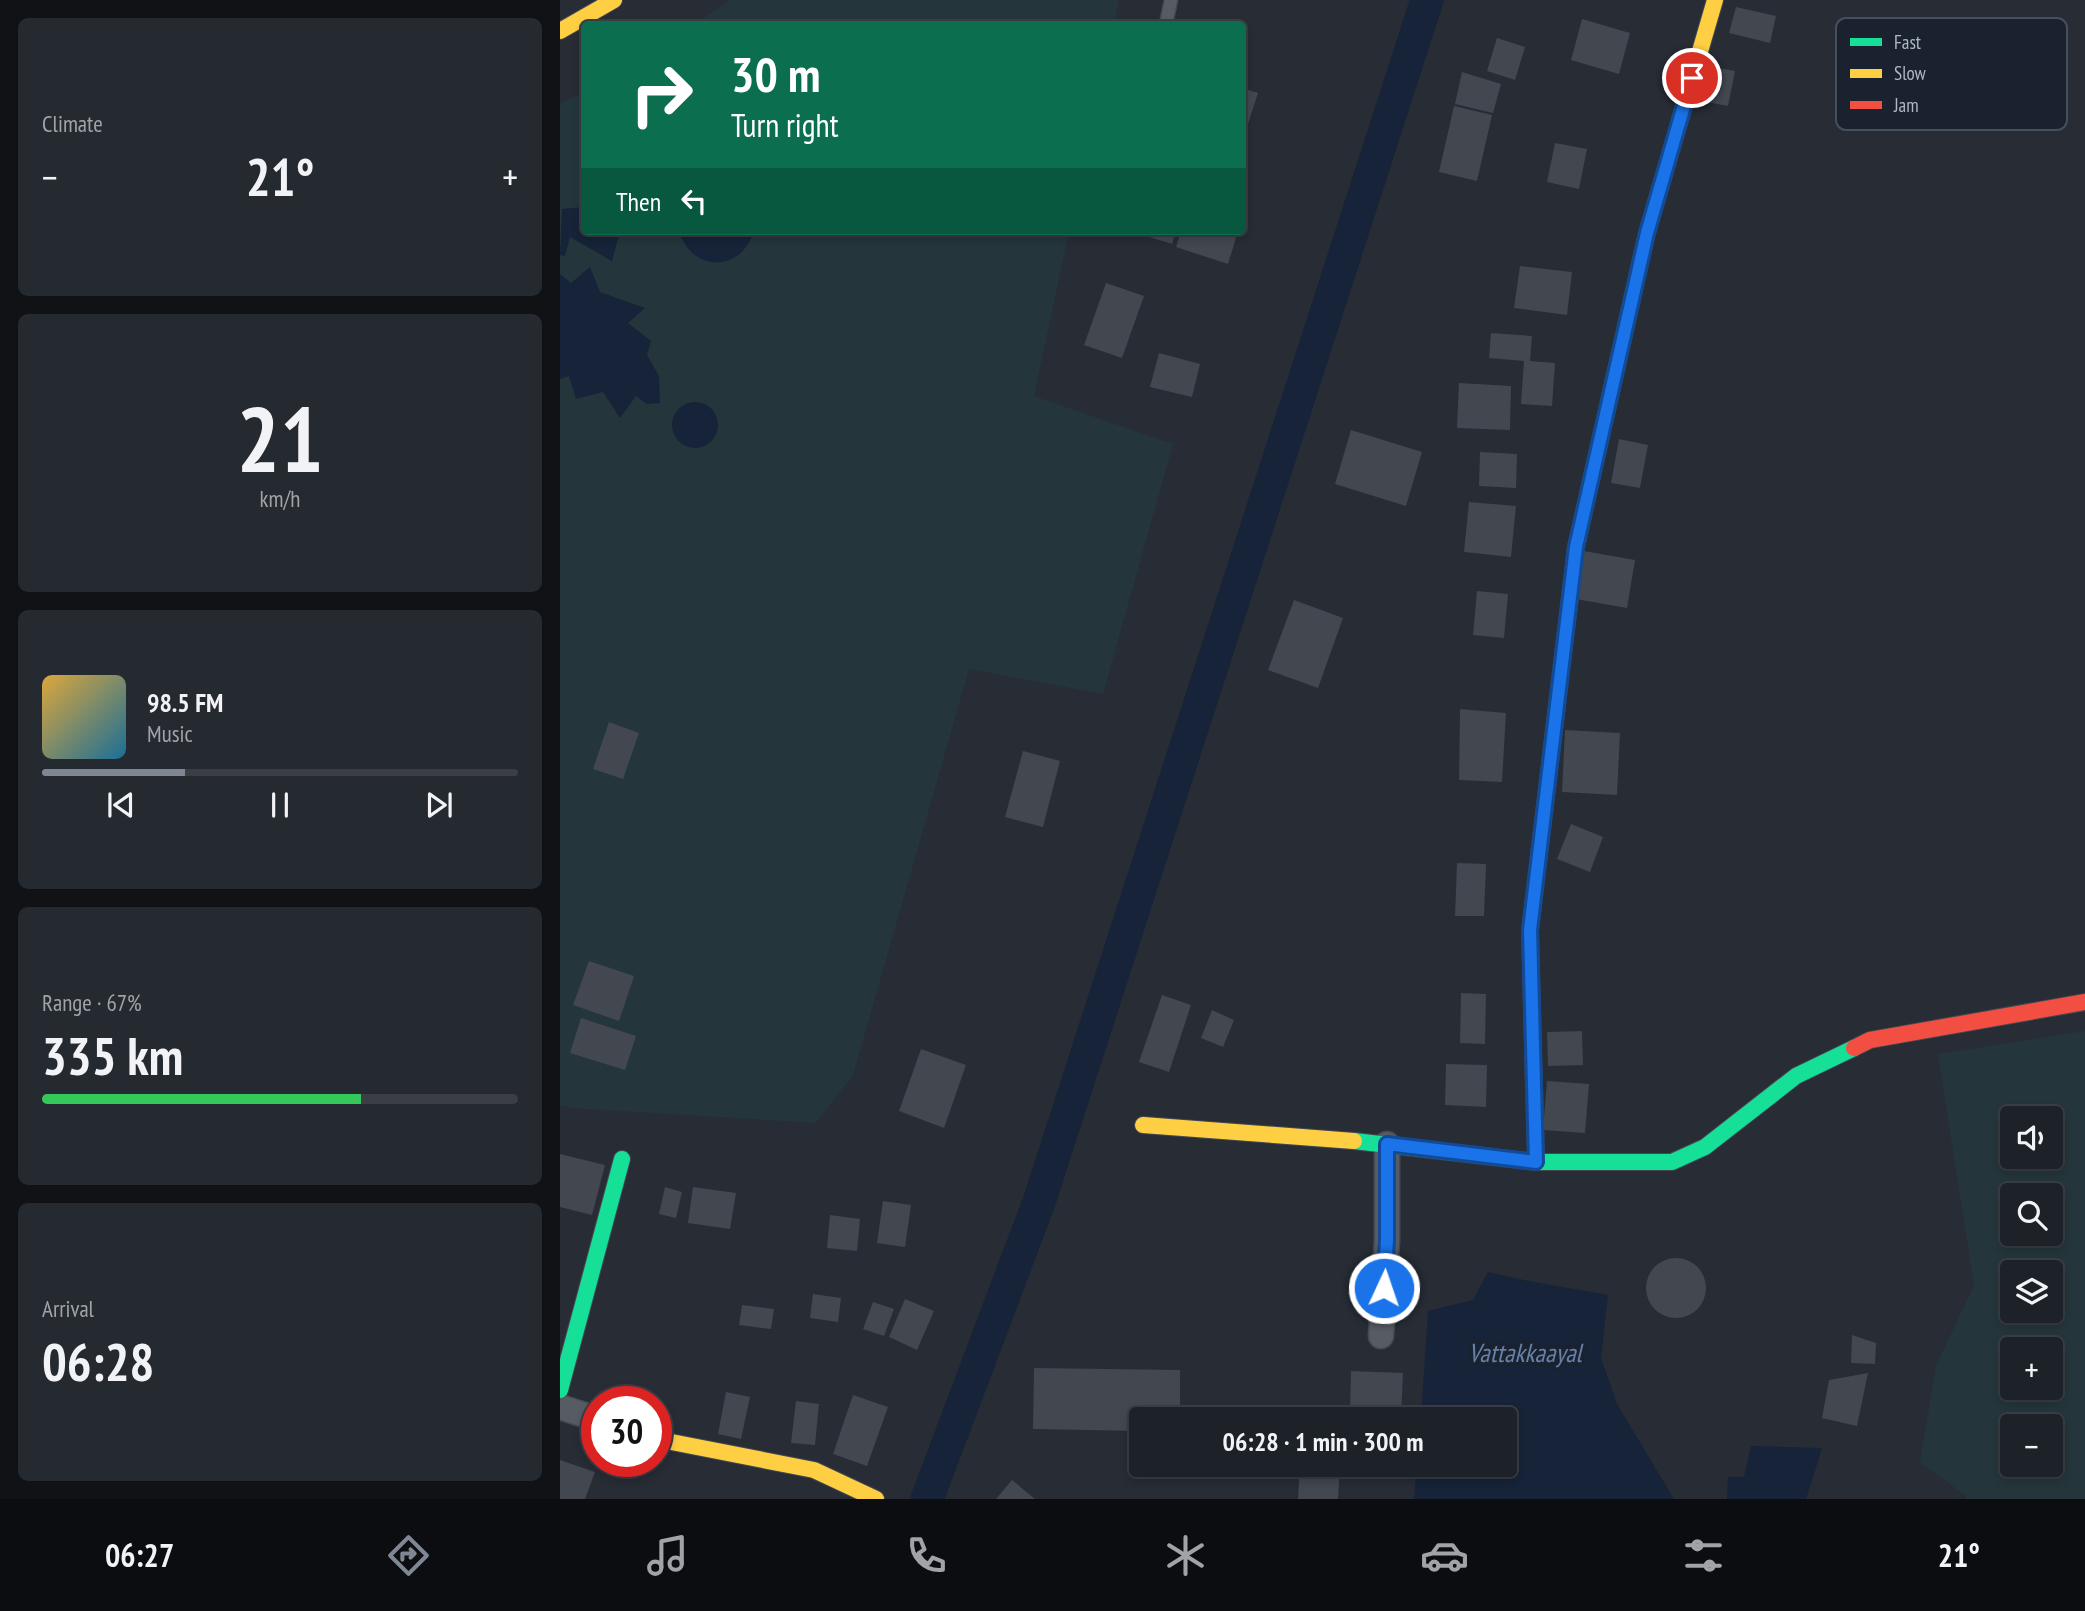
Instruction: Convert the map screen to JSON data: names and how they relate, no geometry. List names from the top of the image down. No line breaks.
{"water":["Vattakkaayal"],"legend":["Fast","Slow","Jam"],"page":{"tile":["Climate",["21","km/h"],["Range · 67%","335 km"],["Arrival","06:28"]],"turn":["30 m","Turn right"],"heat":["−","21°","+"],"then":"Then","song":["98.5 FM","Music"],"map_buttons":["+","−"],"limit":"30","trip":"06:28 · 1 min · 300 m","tabs":["06:27","21°"]}}
